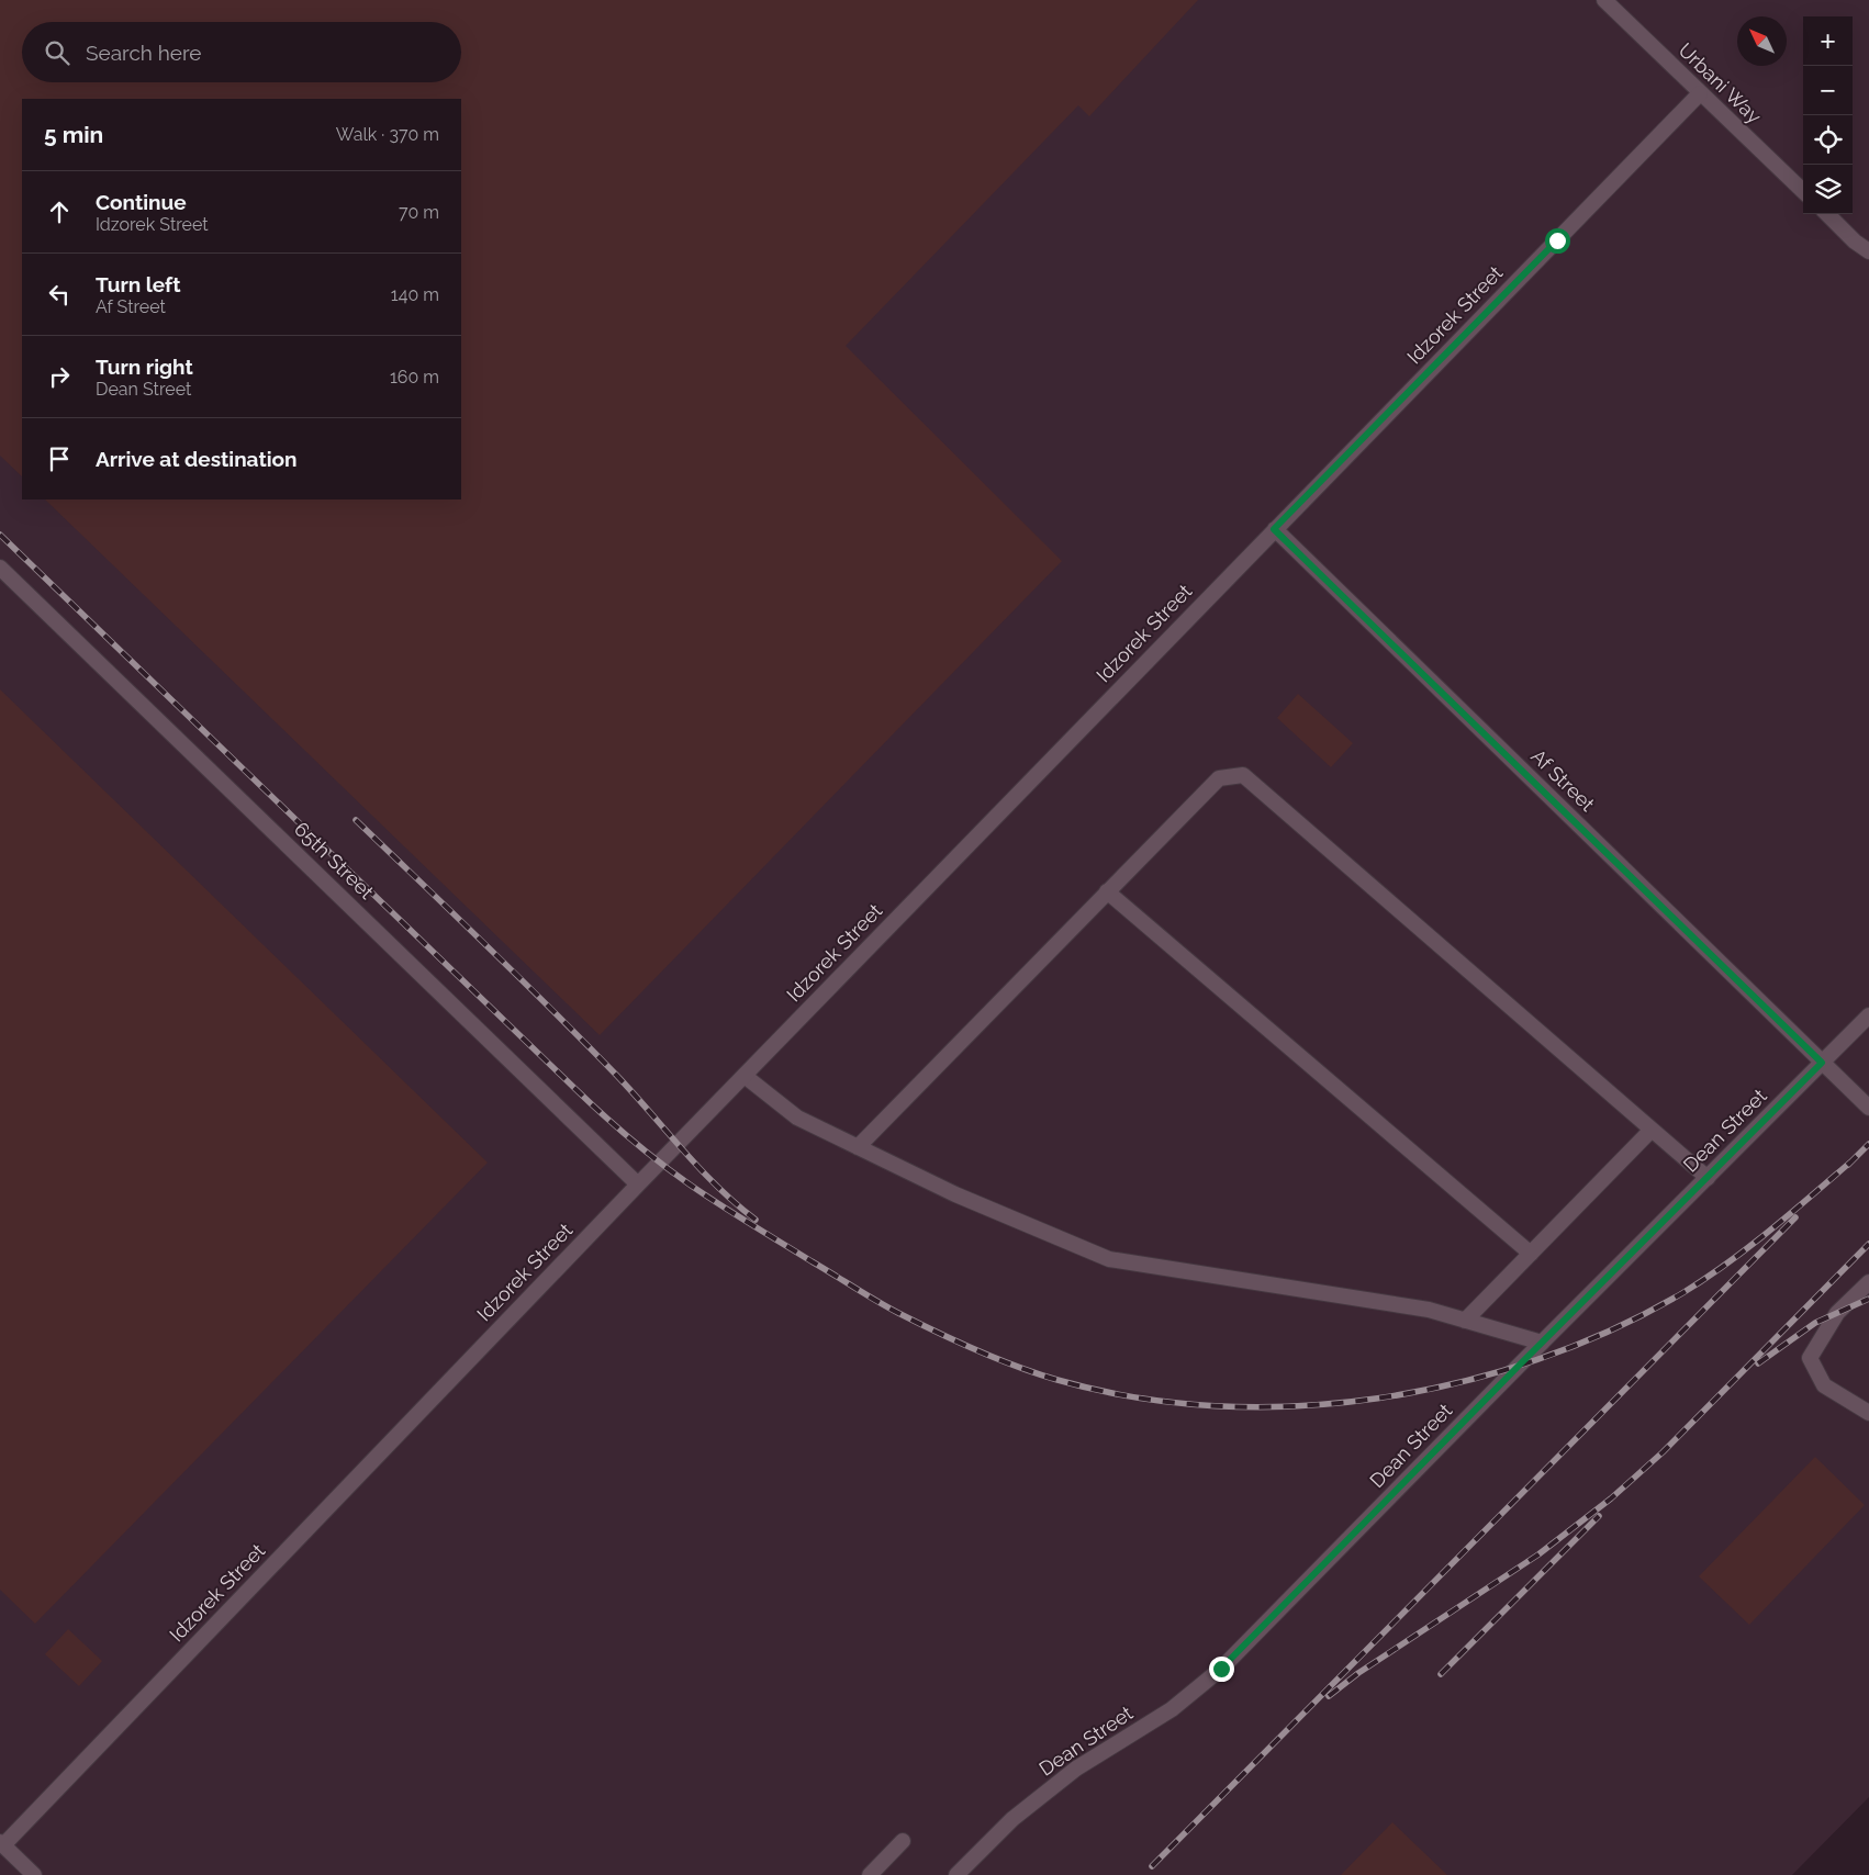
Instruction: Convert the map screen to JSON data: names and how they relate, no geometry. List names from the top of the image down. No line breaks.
{"streets":{"street":["Urbani Way","Idzorek Street","Af Street","65th Street","Dean Street"]},"crossings":[["Urbani Way","Idzorek Street"],["Idzorek Street","Af Street"],["Idzorek Street","65th Street"],["Af Street","Dean Street"]],"north":"top left","page":{"map_buttons":["+","−"],"search":"Search here","heading":["5 min","Walk · 370 m"],"list":[["Continue","Idzorek Street","70 m"],["Turn left","Af Street","140 m"],["Turn right","Dean Street","160 m"],"Arrive at destination"]}}
